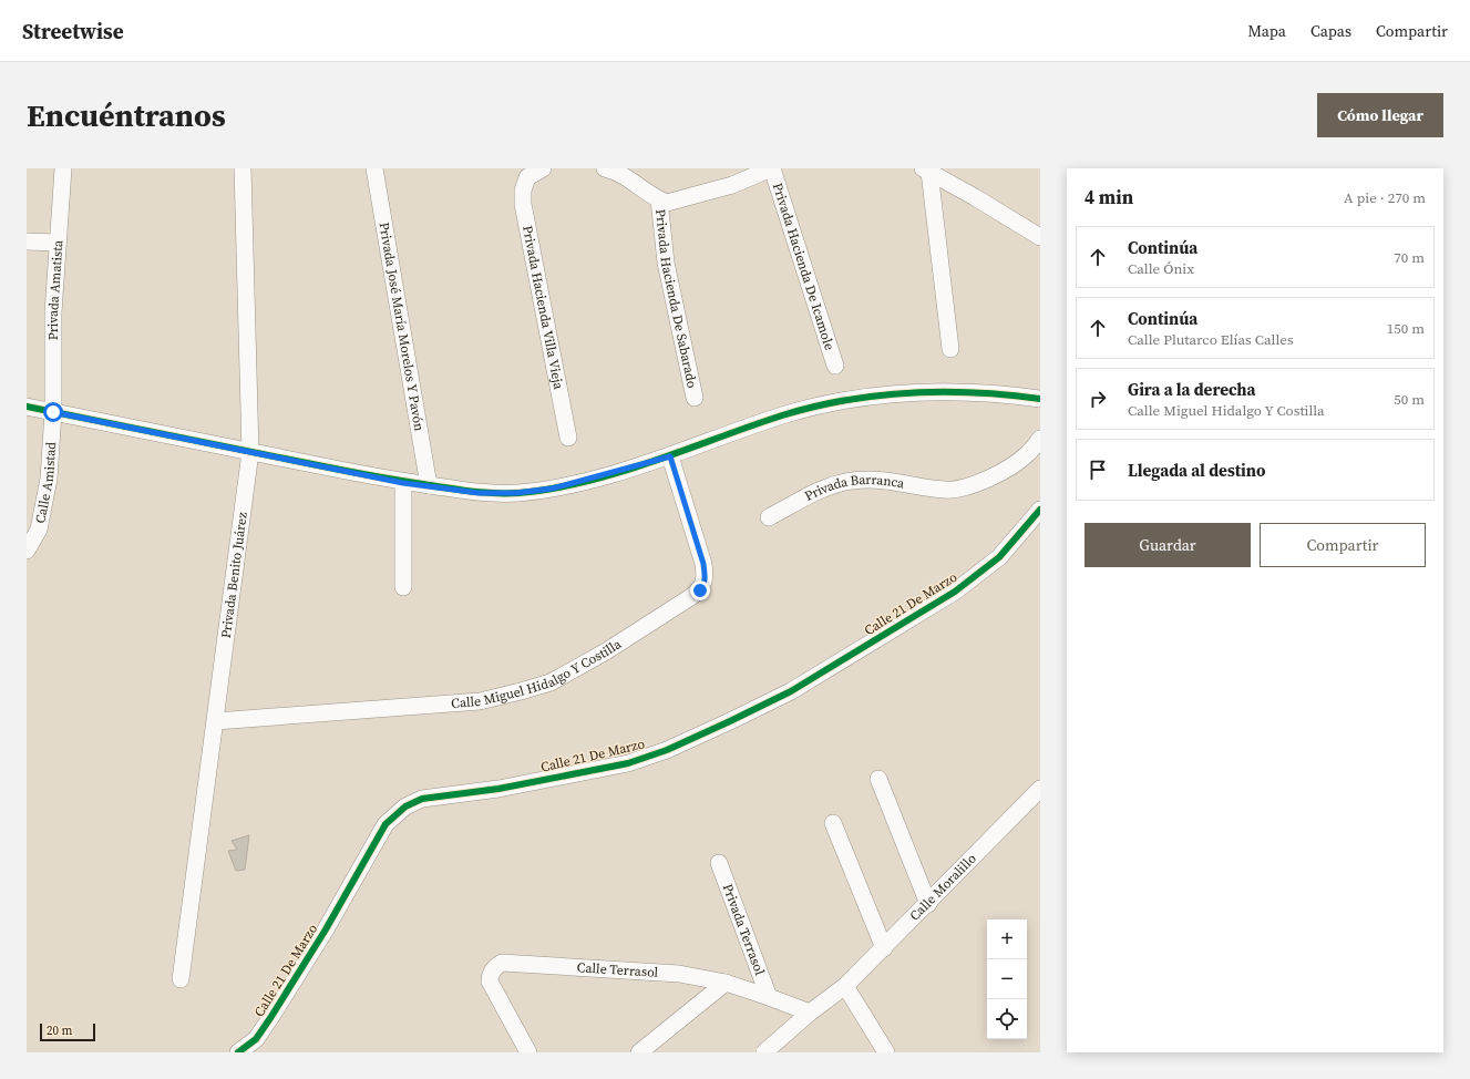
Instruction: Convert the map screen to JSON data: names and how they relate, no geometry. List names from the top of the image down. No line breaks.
{"streets":{"street":["Privada Hacienda De Icamole","Privada Amatista","Privada Hacienda De Sabarado","Privada Hacienda Villa Vieja","Privada José María Morelos Y Pavón","Calle Amistad","Privada Barranca","Privada Benito Juárez","Calle 21 De Marzo","Calle Miguel Hidalgo Y Costilla","Calle Moralillo","Privada Terrasol","Calle Terrasol"]},"crossings":[["Privada Amatista","Calle Amistad"],["Privada Benito Juárez","Calle Miguel Hidalgo Y Costilla"]],"scale_bar":"20 m","page":{"header":"Streetwise","nav":["Mapa","Capas","Compartir"],"buttons":["Cómo llegar",["Guardar","Compartir"]],"title":"Encuéntranos","heading":["4 min","A pie · 270 m"],"list":[["Continúa","Calle Ónix","70 m"],["Continúa","Calle Plutarco Elías Calles","150 m"],["Gira a la derecha","Calle Miguel Hidalgo Y Costilla","50 m"],"Llegada al destino"],"map_buttons":["+","−"],"scale":"20 m"}}
